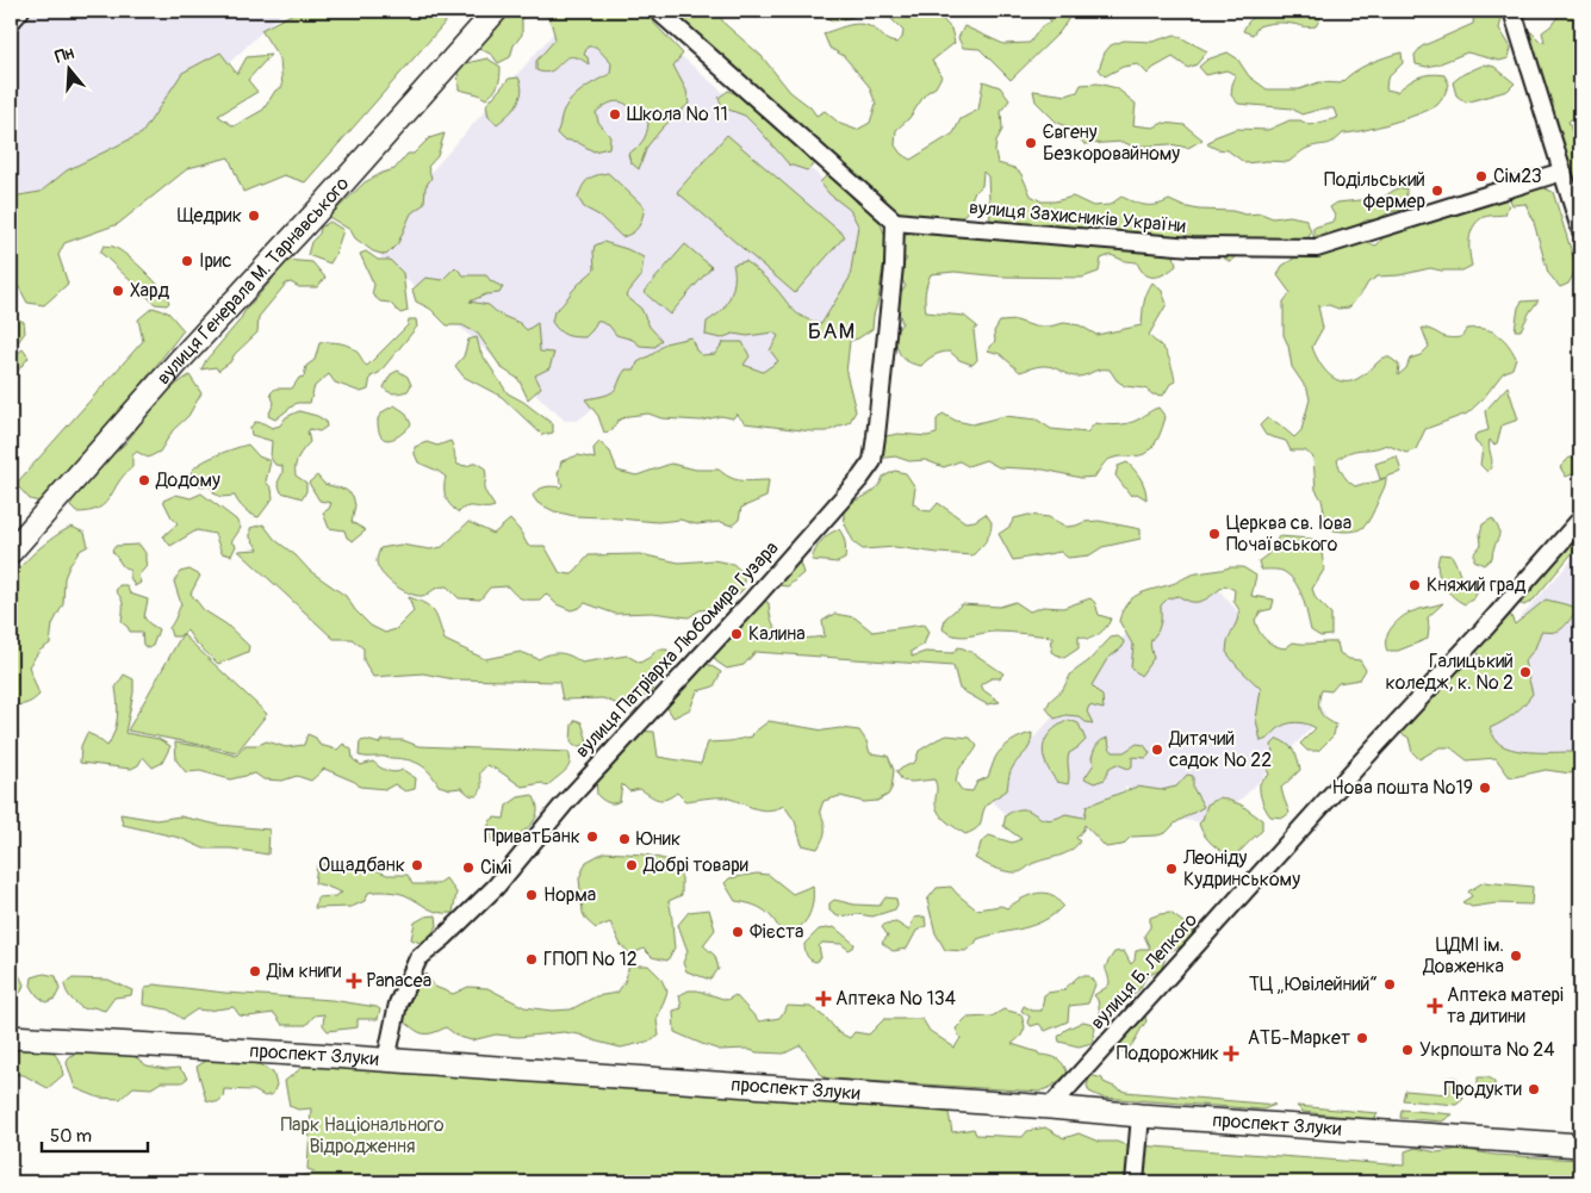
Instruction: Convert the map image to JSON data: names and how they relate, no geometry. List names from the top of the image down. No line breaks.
{"streets":{"main road":["вулиця Генерала М. Тарнавського","проспект Злуки"],"street":["вулиця Захисників України","вулиця Патріарха Любомира Гузара","вулиця Б. Лепкого"]},"crossings":[["вулиця Захисників України","вулиця Патріарха Любомира Гузара"],["вулиця Патріарха Любомира Гузара","проспект Злуки"],["вулиця Б. Лепкого","проспект Злуки"]],"districts":["БАМ"],"parks":["Парк Національного Відродження"],"places":{"other":["Школа № 11","Євгену Безкоровайному","Сім23","Подільський фермер","Щедрик","Ірис","Хард","Додому","Церква св. Іова Почаївського","Княжий град","Калина","Галицький коледж, к. № 2","Дитячий садок № 22","Нова пошта №19","ПриватБанк","Юник","Ощадбанк","Добрі товари","Сімі","Леоніду Кудринському","Норма","Фієста","ЦДМІ ім. Довженка","ГПОП № 12","Дім книги","ТЦ „Ювілейний“","АТБ-Маркет","Укрпошта № 24","Продукти"],"health":["Panacea","Аптека № 134","Аптека матері та дитини","Подорожник"]},"scale_bar":"50 m","north":"top"}
